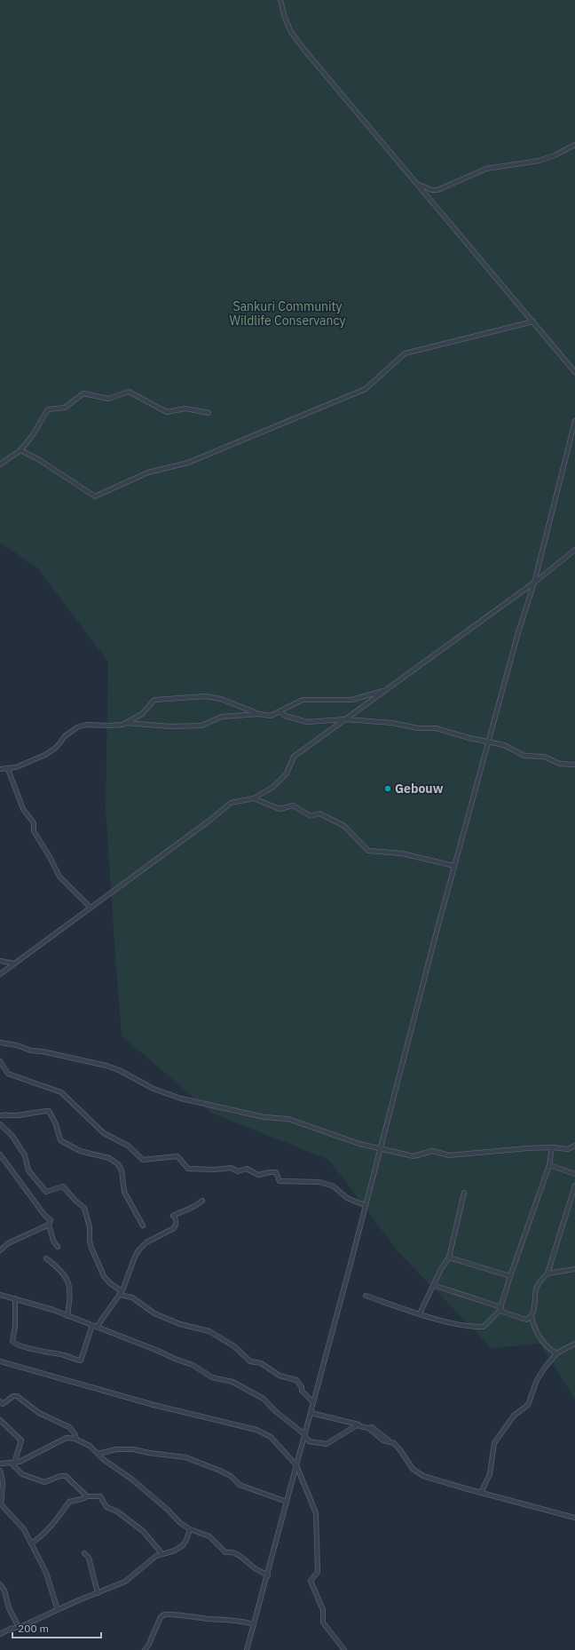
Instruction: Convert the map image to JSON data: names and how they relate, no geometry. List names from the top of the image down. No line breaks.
{"parks":["Sankuri Community Wildlife Conservancy"],"places":["Gebouw"],"scale_bar":"200 m"}
